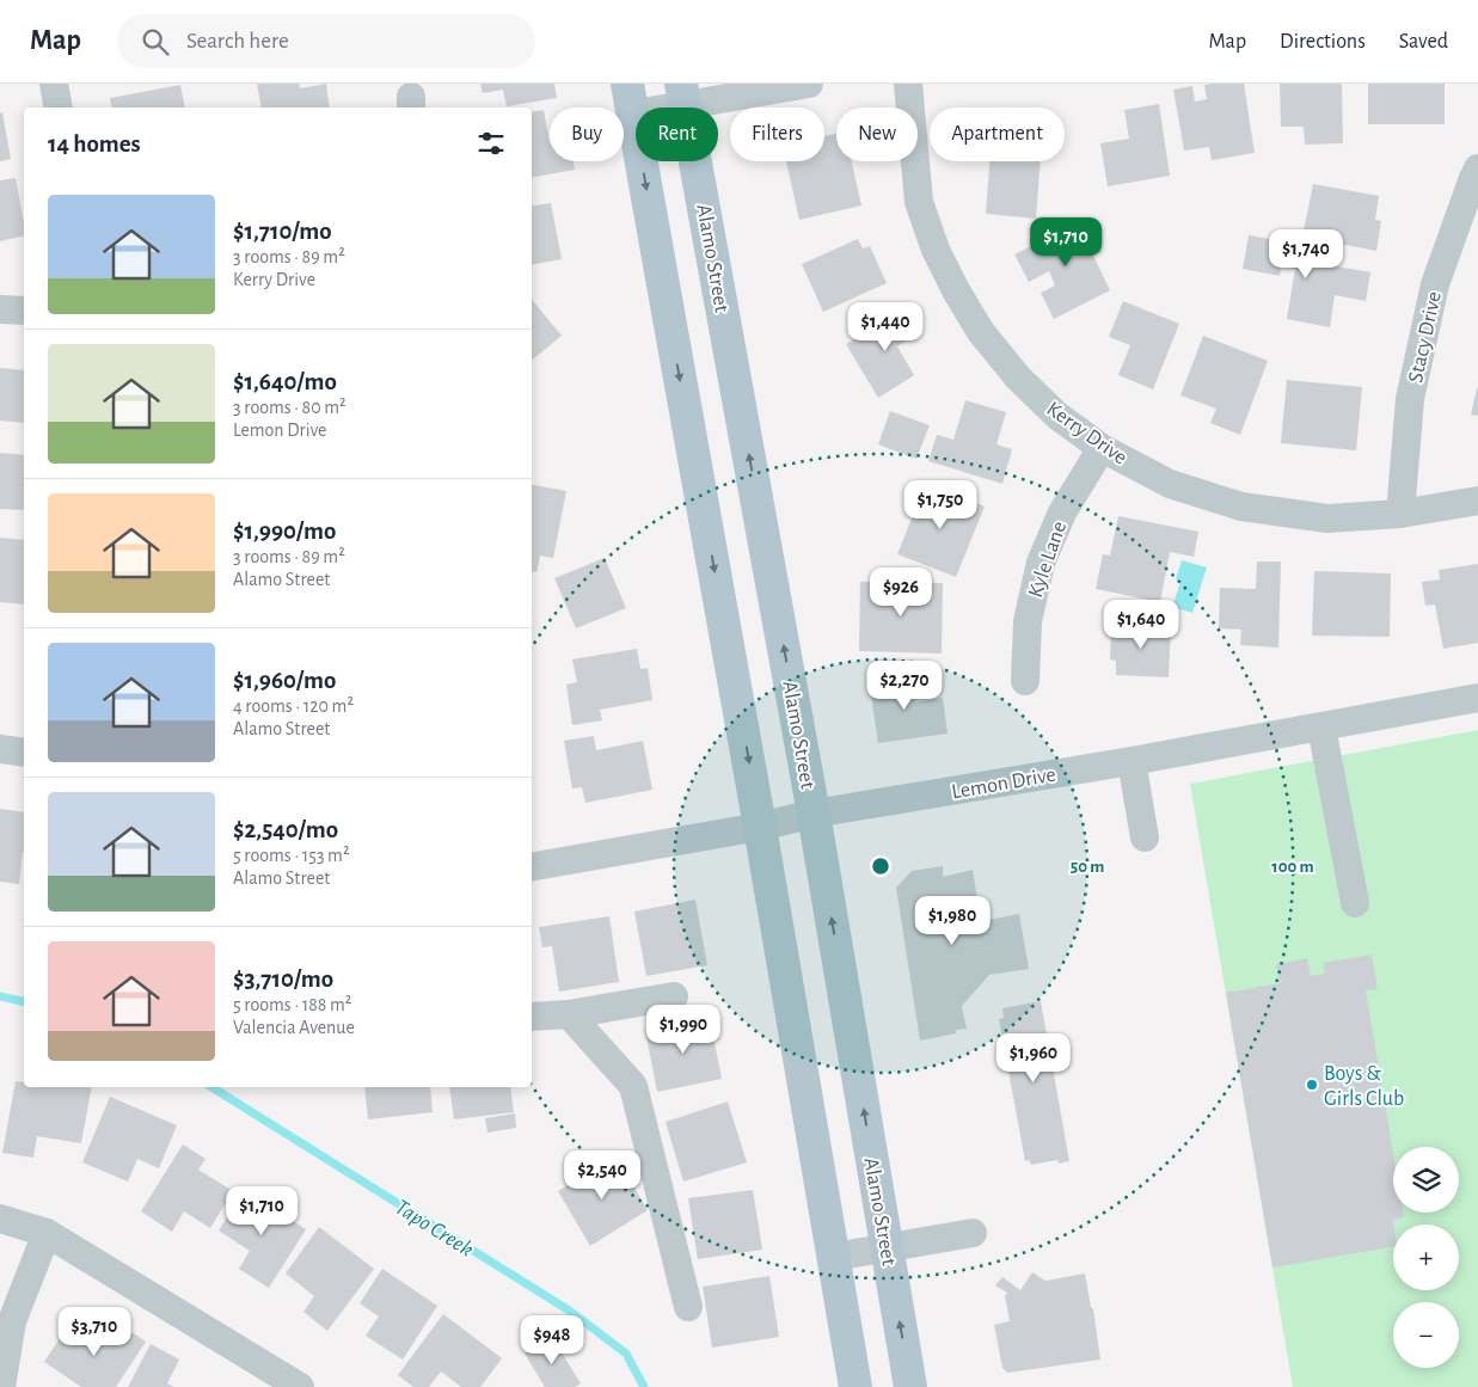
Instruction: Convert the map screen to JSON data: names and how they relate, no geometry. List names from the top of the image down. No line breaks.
{"streets":{"main road":["Alamo Street"],"street":["Stacy Drive","Kerry Drive","Kyle Lane","Lemon Drive"]},"crossings":[["Alamo Street","Lemon Drive"],["Stacy Drive","Kerry Drive"],["Kerry Drive","Kyle Lane"]],"water":["Tapo Creek"],"places":["Boys & Girls Club"],"page":{"header":"Map","search":"Search here","nav":["Map","Directions","Saved"],"chip":["Buy","Rent","Filters","New","Apartment"],"heading":"14 homes","list":[{"name":"$1,710/mo","note":"3 rooms · 89 m² · Kerry Drive"},{"name":"$1,640/mo","note":"3 rooms · 80 m² · Lemon Drive"},{"name":"$1,990/mo","note":"3 rooms · 89 m² · Alamo Street"},{"name":"$1,960/mo","note":"4 rooms · 120 m² · Alamo Street"},{"name":"$2,540/mo","note":"5 rooms · 153 m² · Alamo Street"},{"name":"$3,710/mo","note":"5 rooms · 188 m² · Valencia Avenue"}],"price":["$1,710","$1,740","$1,440","$1,750","$926","$1,640","$2,270","$1,980","$1,990","$1,960","$2,540","$1,710","$3,710","$948"],"map_buttons":["+","−"]},"rings":["50 m","100 m"]}
